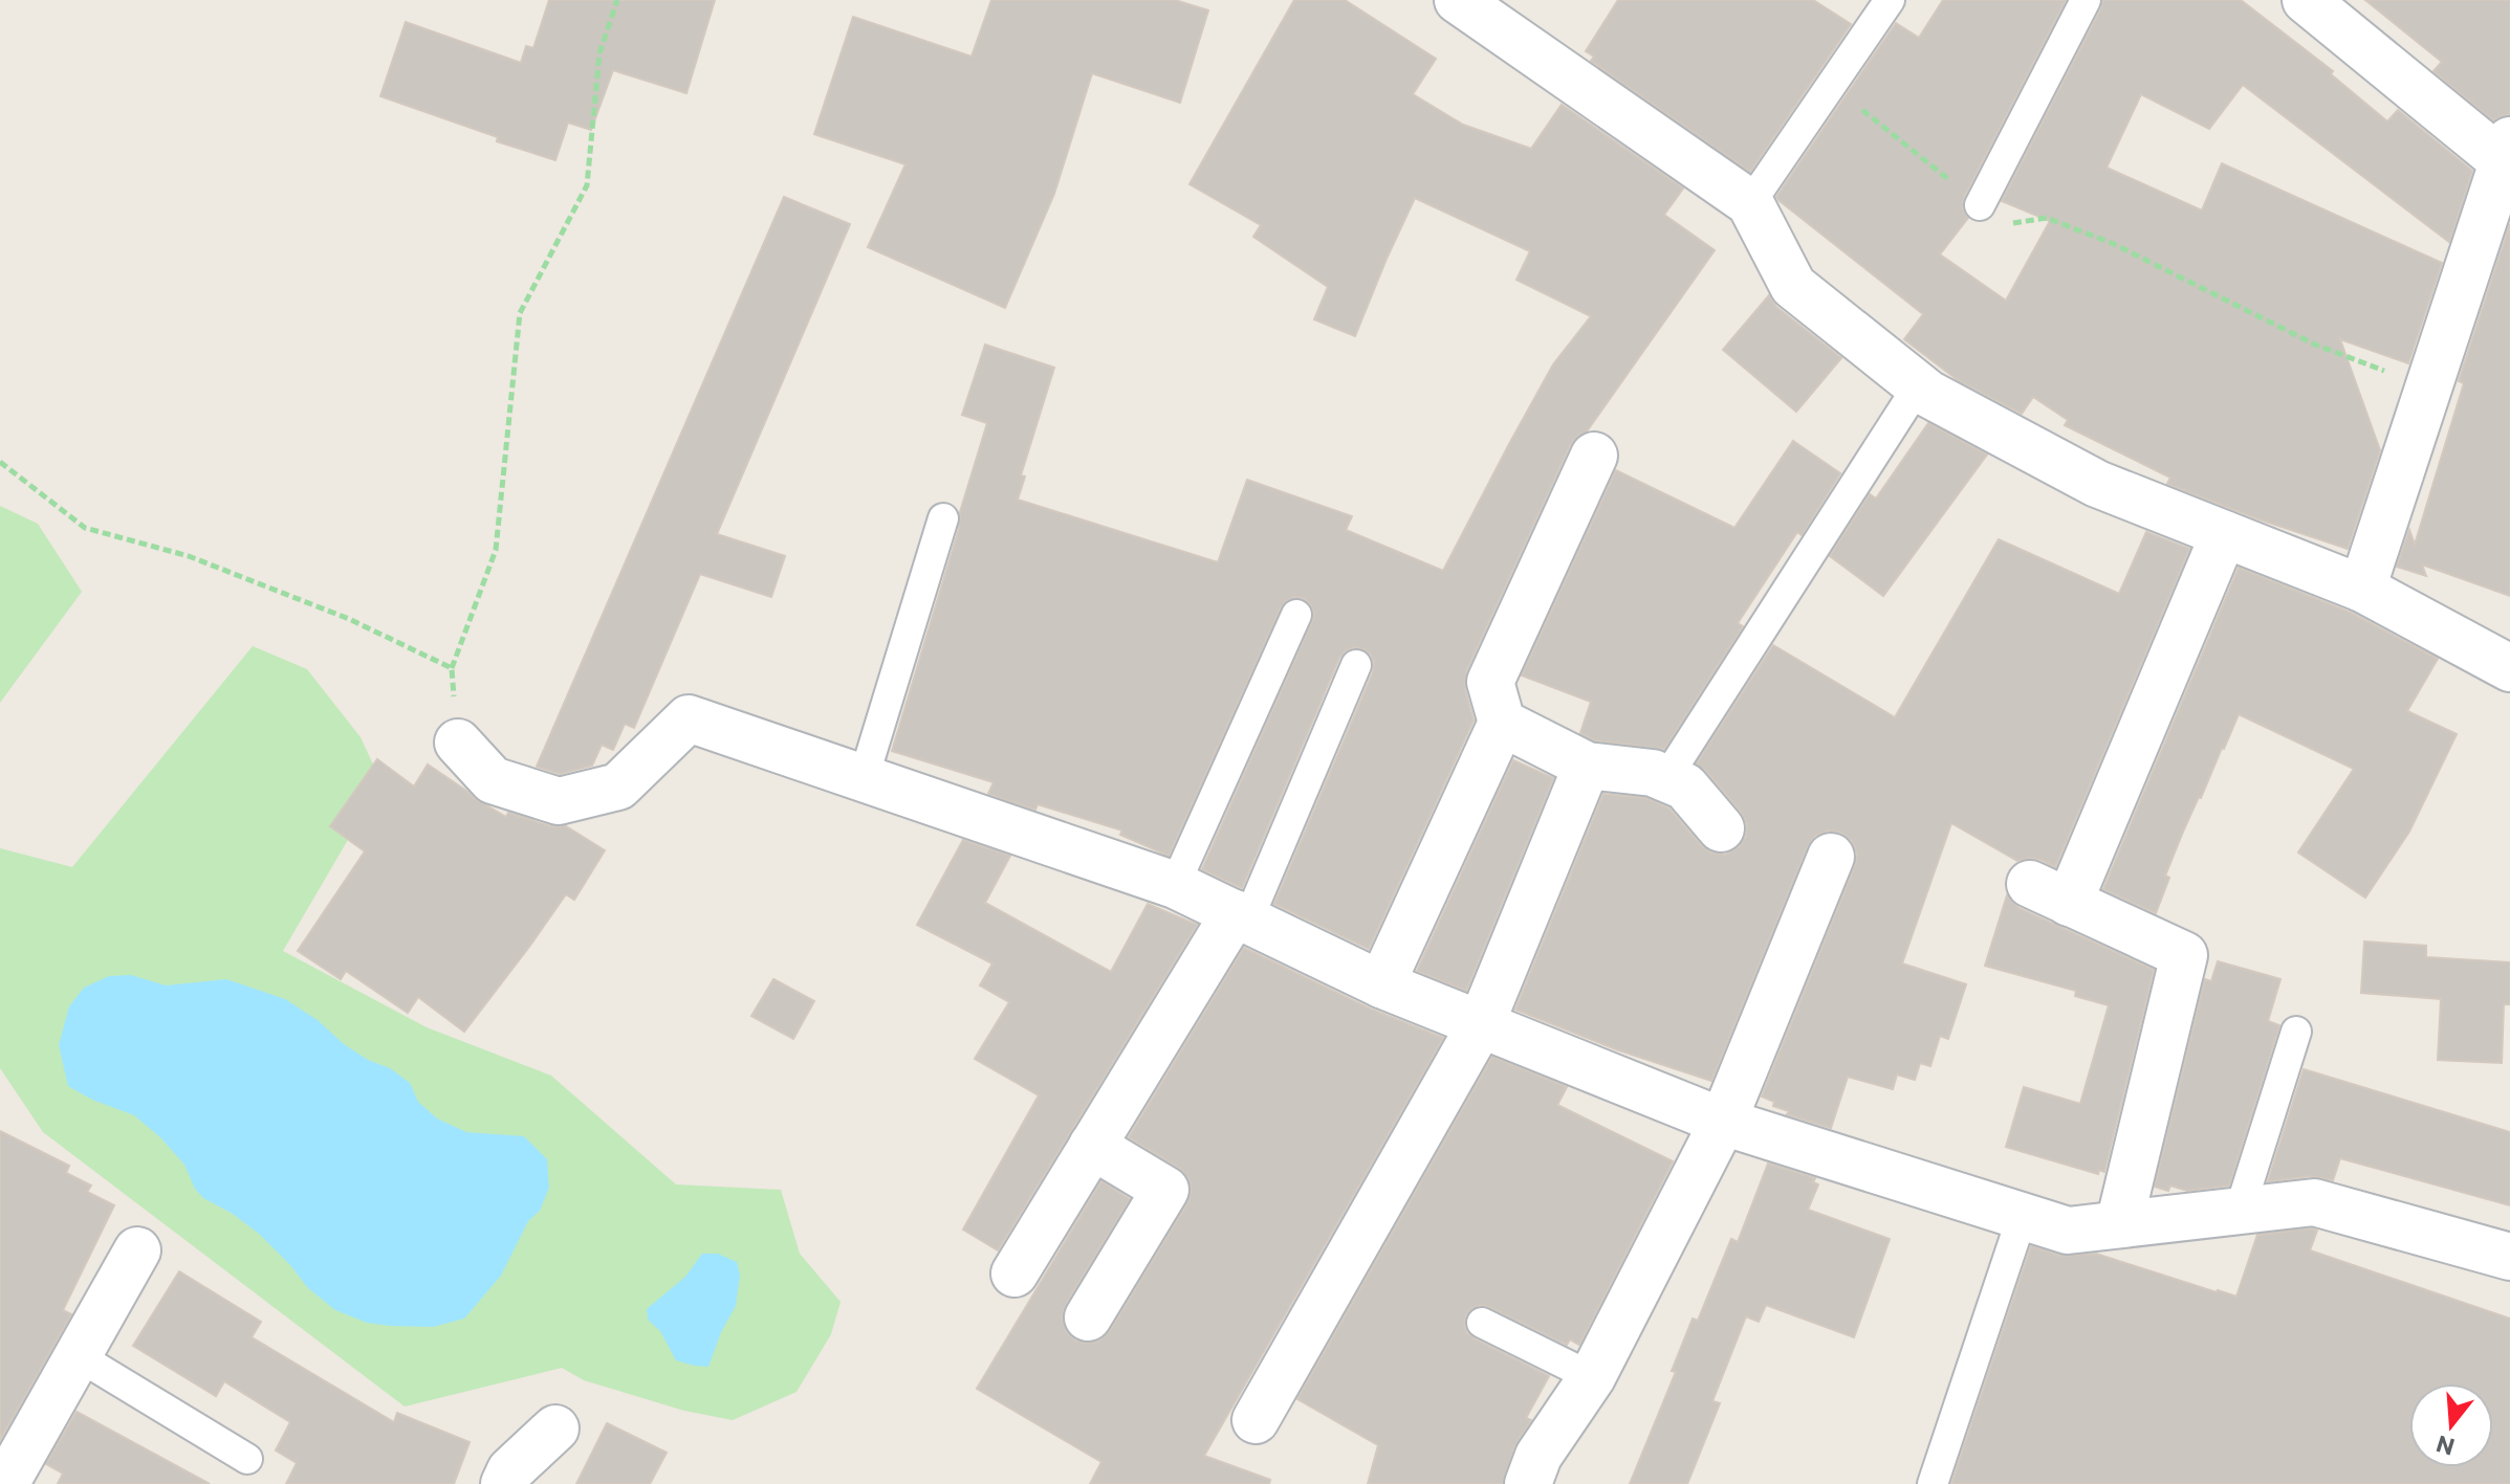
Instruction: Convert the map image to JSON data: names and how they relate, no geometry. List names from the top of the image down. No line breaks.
{"north":"bottom"}
